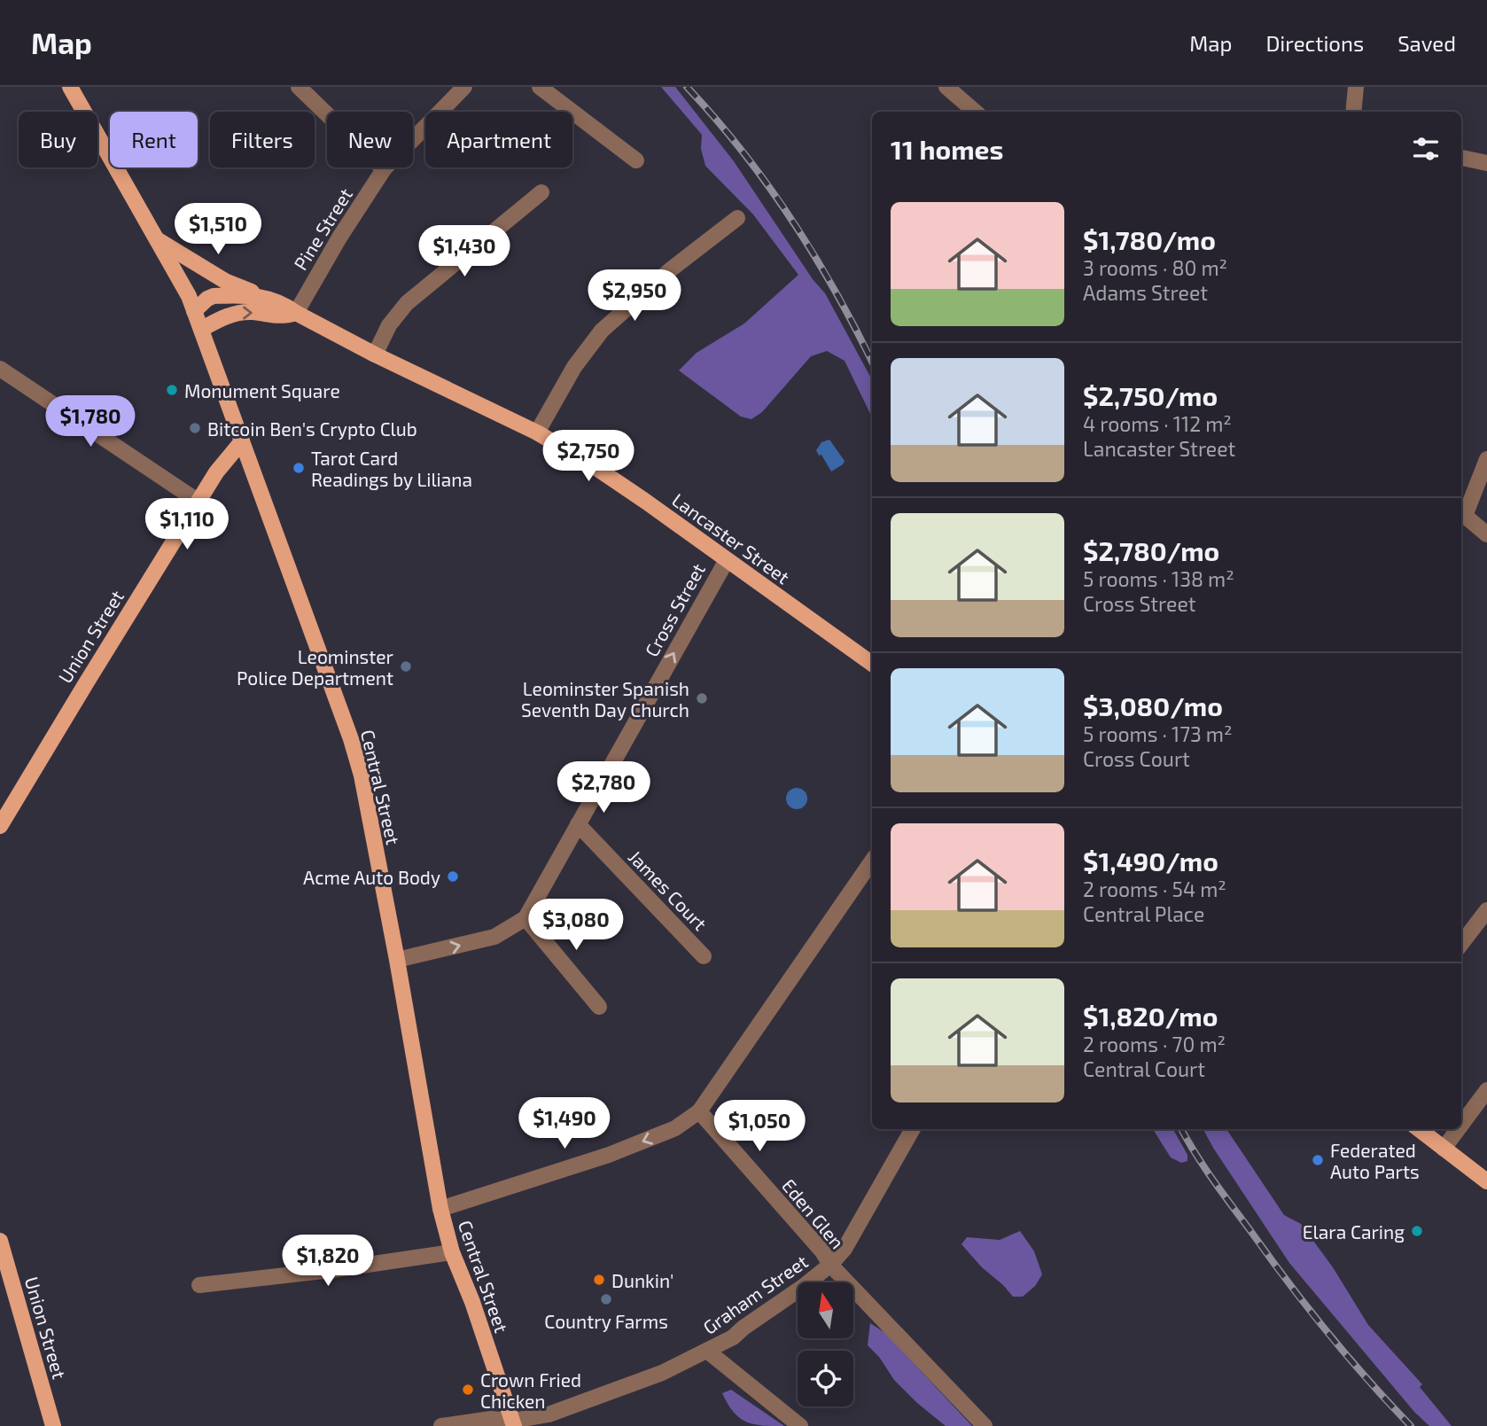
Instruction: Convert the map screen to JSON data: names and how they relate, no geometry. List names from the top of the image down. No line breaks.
{"streets":{"main road":["Lancaster Street","Union Street","Central Street"],"street":["Pine Street","Cross Street","James Court","Eden Glen","Graham Street"]},"crossings":[["Pine Street","Lancaster Street"],["Lancaster Street","Cross Street"],["Lancaster Street","Central Street"],["Cross Street","Central Street"],["Cross Street","James Court"],["Union Street","Central Street"],["Central Street","Graham Street"],["Eden Glen","Graham Street"]],"one_way":["Cross Street"],"places":["Monument Square","Bitcoin Ben's Crypto Club","Tarot Card Readings by Liliana","Leominster Police Department","Leominster Spanish Seventh Day Church","Acme Auto Body","Federated Auto Parts","Elara Caring","Dunkin'","Country Farms","Crown Fried Chicken"],"north":"top","page":{"header":"Map","nav":["Map","Directions","Saved"],"chip":["Buy","Rent","Filters","New","Apartment"],"heading":"11 homes","list":[{"name":"$1,780/mo","note":"3 rooms · 80 m² · Adams Street"},{"name":"$2,750/mo","note":"4 rooms · 112 m² · Lancaster Street"},{"name":"$2,780/mo","note":"5 rooms · 138 m² · Cross Street"},{"name":"$3,080/mo","note":"5 rooms · 173 m² · Cross Court"},{"name":"$1,490/mo","note":"2 rooms · 54 m² · Central Place"},{"name":"$1,820/mo","note":"2 rooms · 70 m² · Central Court"}],"price":["$1,510","$1,430","$2,950","$1,780","$2,750","$1,110","$2,780","$3,080","$1,490","$1,050","$1,820"]}}
